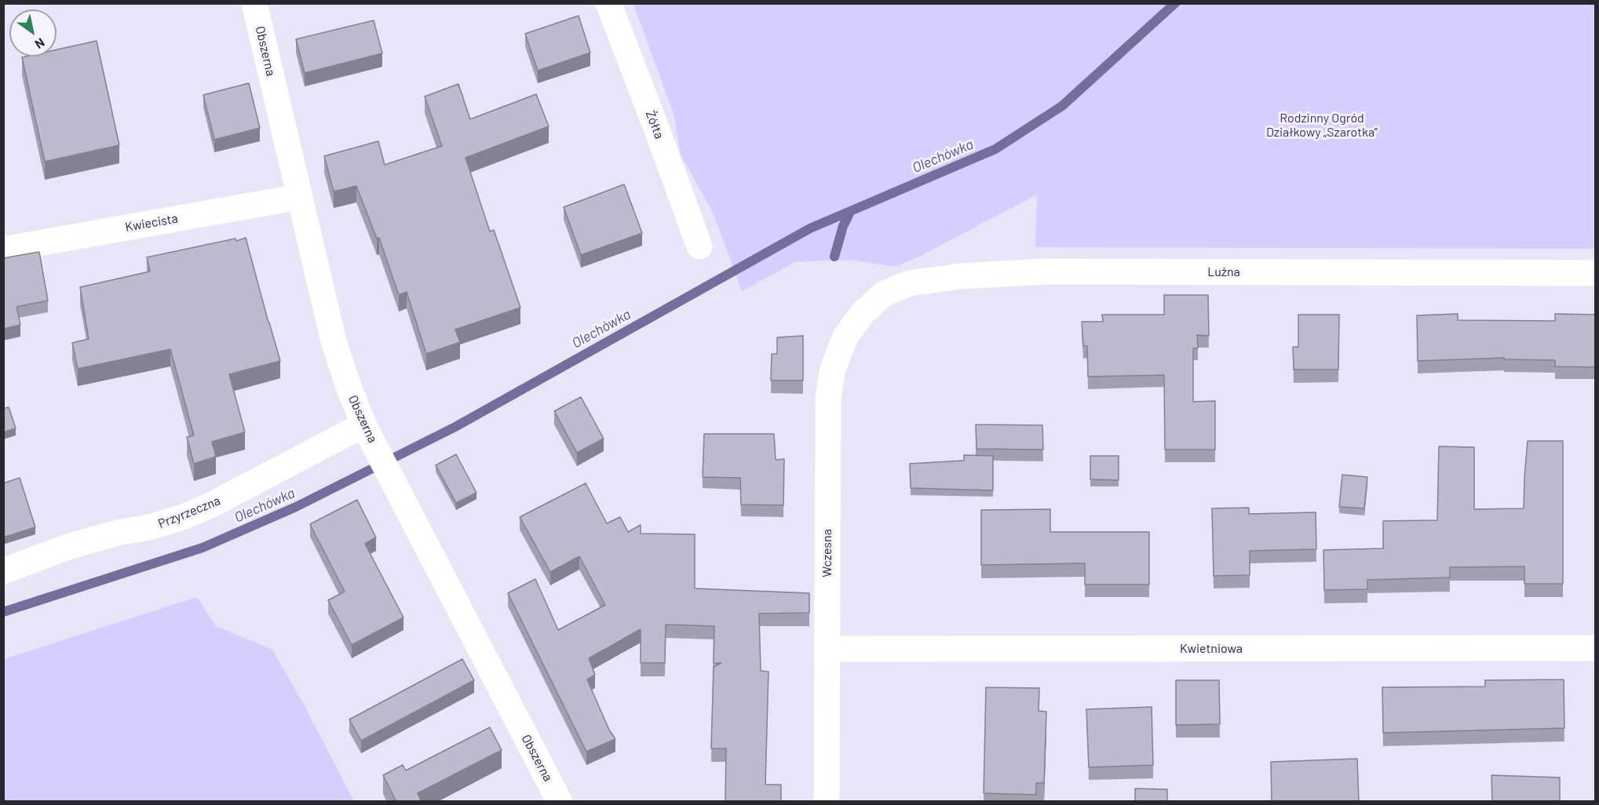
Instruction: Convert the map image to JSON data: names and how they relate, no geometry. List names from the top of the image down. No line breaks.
{"streets":{"street":["Obszerna","Żółta","Kwiecista","Luźna","Przyrzeczna","Wczesna","Kwietniowa"]},"crossings":[["Obszerna","Kwiecista"],["Obszerna","Przyrzeczna"],["Luźna","Wczesna"],["Wczesna","Kwietniowa"]],"water":["Olechówka"],"parks":["Rodzinny Ogród Działkowy „Szarotka”"],"north":"bottom right"}
